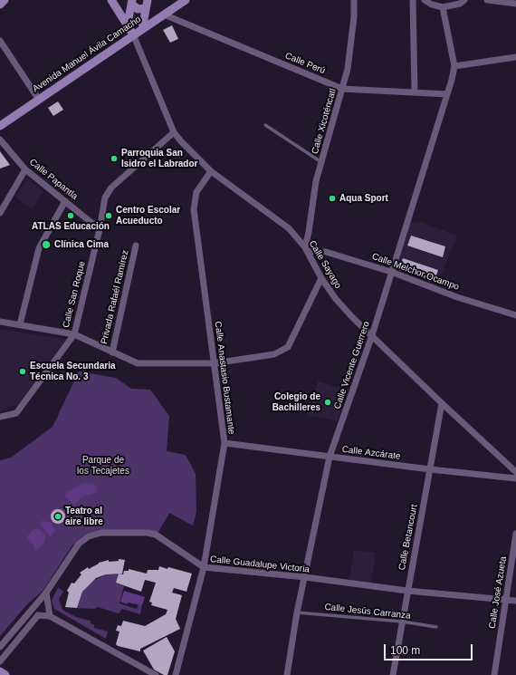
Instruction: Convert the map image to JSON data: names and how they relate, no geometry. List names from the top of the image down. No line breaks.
{"streets":{"main road":["Avenida Manuel Ávila Camacho"],"street":["Calle Perú","Calle Xicoténcatl","Calle Papantla","Calle Sayago","Calle Melchor Ocampo","Calle San Roque","Privada Rafaél Ramírez","Calle Vicente Guerrero","Calle Anastasio Bustamante","Calle Azcárate","Calle Betancourt","Calle Guadalupe Victoria","Calle José Azueta"],"lane":["Calle Jesús Carranza"]},"crossings":[["Avenida Manuel Ávila Camacho","Calle Perú"],["Avenida Manuel Ávila Camacho","Calle Sayago"],["Calle Perú","Calle Xicoténcatl"],["Calle Perú","Calle Vicente Guerrero"],["Calle Xicoténcatl","Calle Sayago"],["Calle Xicoténcatl","Calle Melchor Ocampo"],["Calle Papantla","Calle San Roque"],["Calle Sayago","Calle Melchor Ocampo"],["Calle Sayago","Calle San Roque"],["Calle Sayago","Calle Vicente Guerrero"],["Calle Sayago","Calle Anastasio Bustamante"],["Calle Sayago","Calle Betancourt"],["Calle Melchor Ocampo","Calle Vicente Guerrero"],["Calle Vicente Guerrero","Calle Azcárate"],["Calle Vicente Guerrero","Calle Guadalupe Victoria"],["Calle Vicente Guerrero","Calle Jesús Carranza"],["Calle Anastasio Bustamante","Calle Azcárate"],["Calle Anastasio Bustamante","Calle Guadalupe Victoria"],["Calle Azcárate","Calle Betancourt"],["Calle Betancourt","Calle Guadalupe Victoria"],["Calle Betancourt","Calle Jesús Carranza"],["Calle Guadalupe Victoria","Calle José Azueta"]],"parks":["Parque de los Tecajetes"],"places":["Parroquia San Isidro el Labrador","Aqua Sport","ATLAS Educación","Centro Escolar Acueducto","Clínica Cima","Escuela Secundaria Técnica No. 3","Colegio de Bachilleres","Teatro al aire libre"],"scale_bar":"100 m"}
